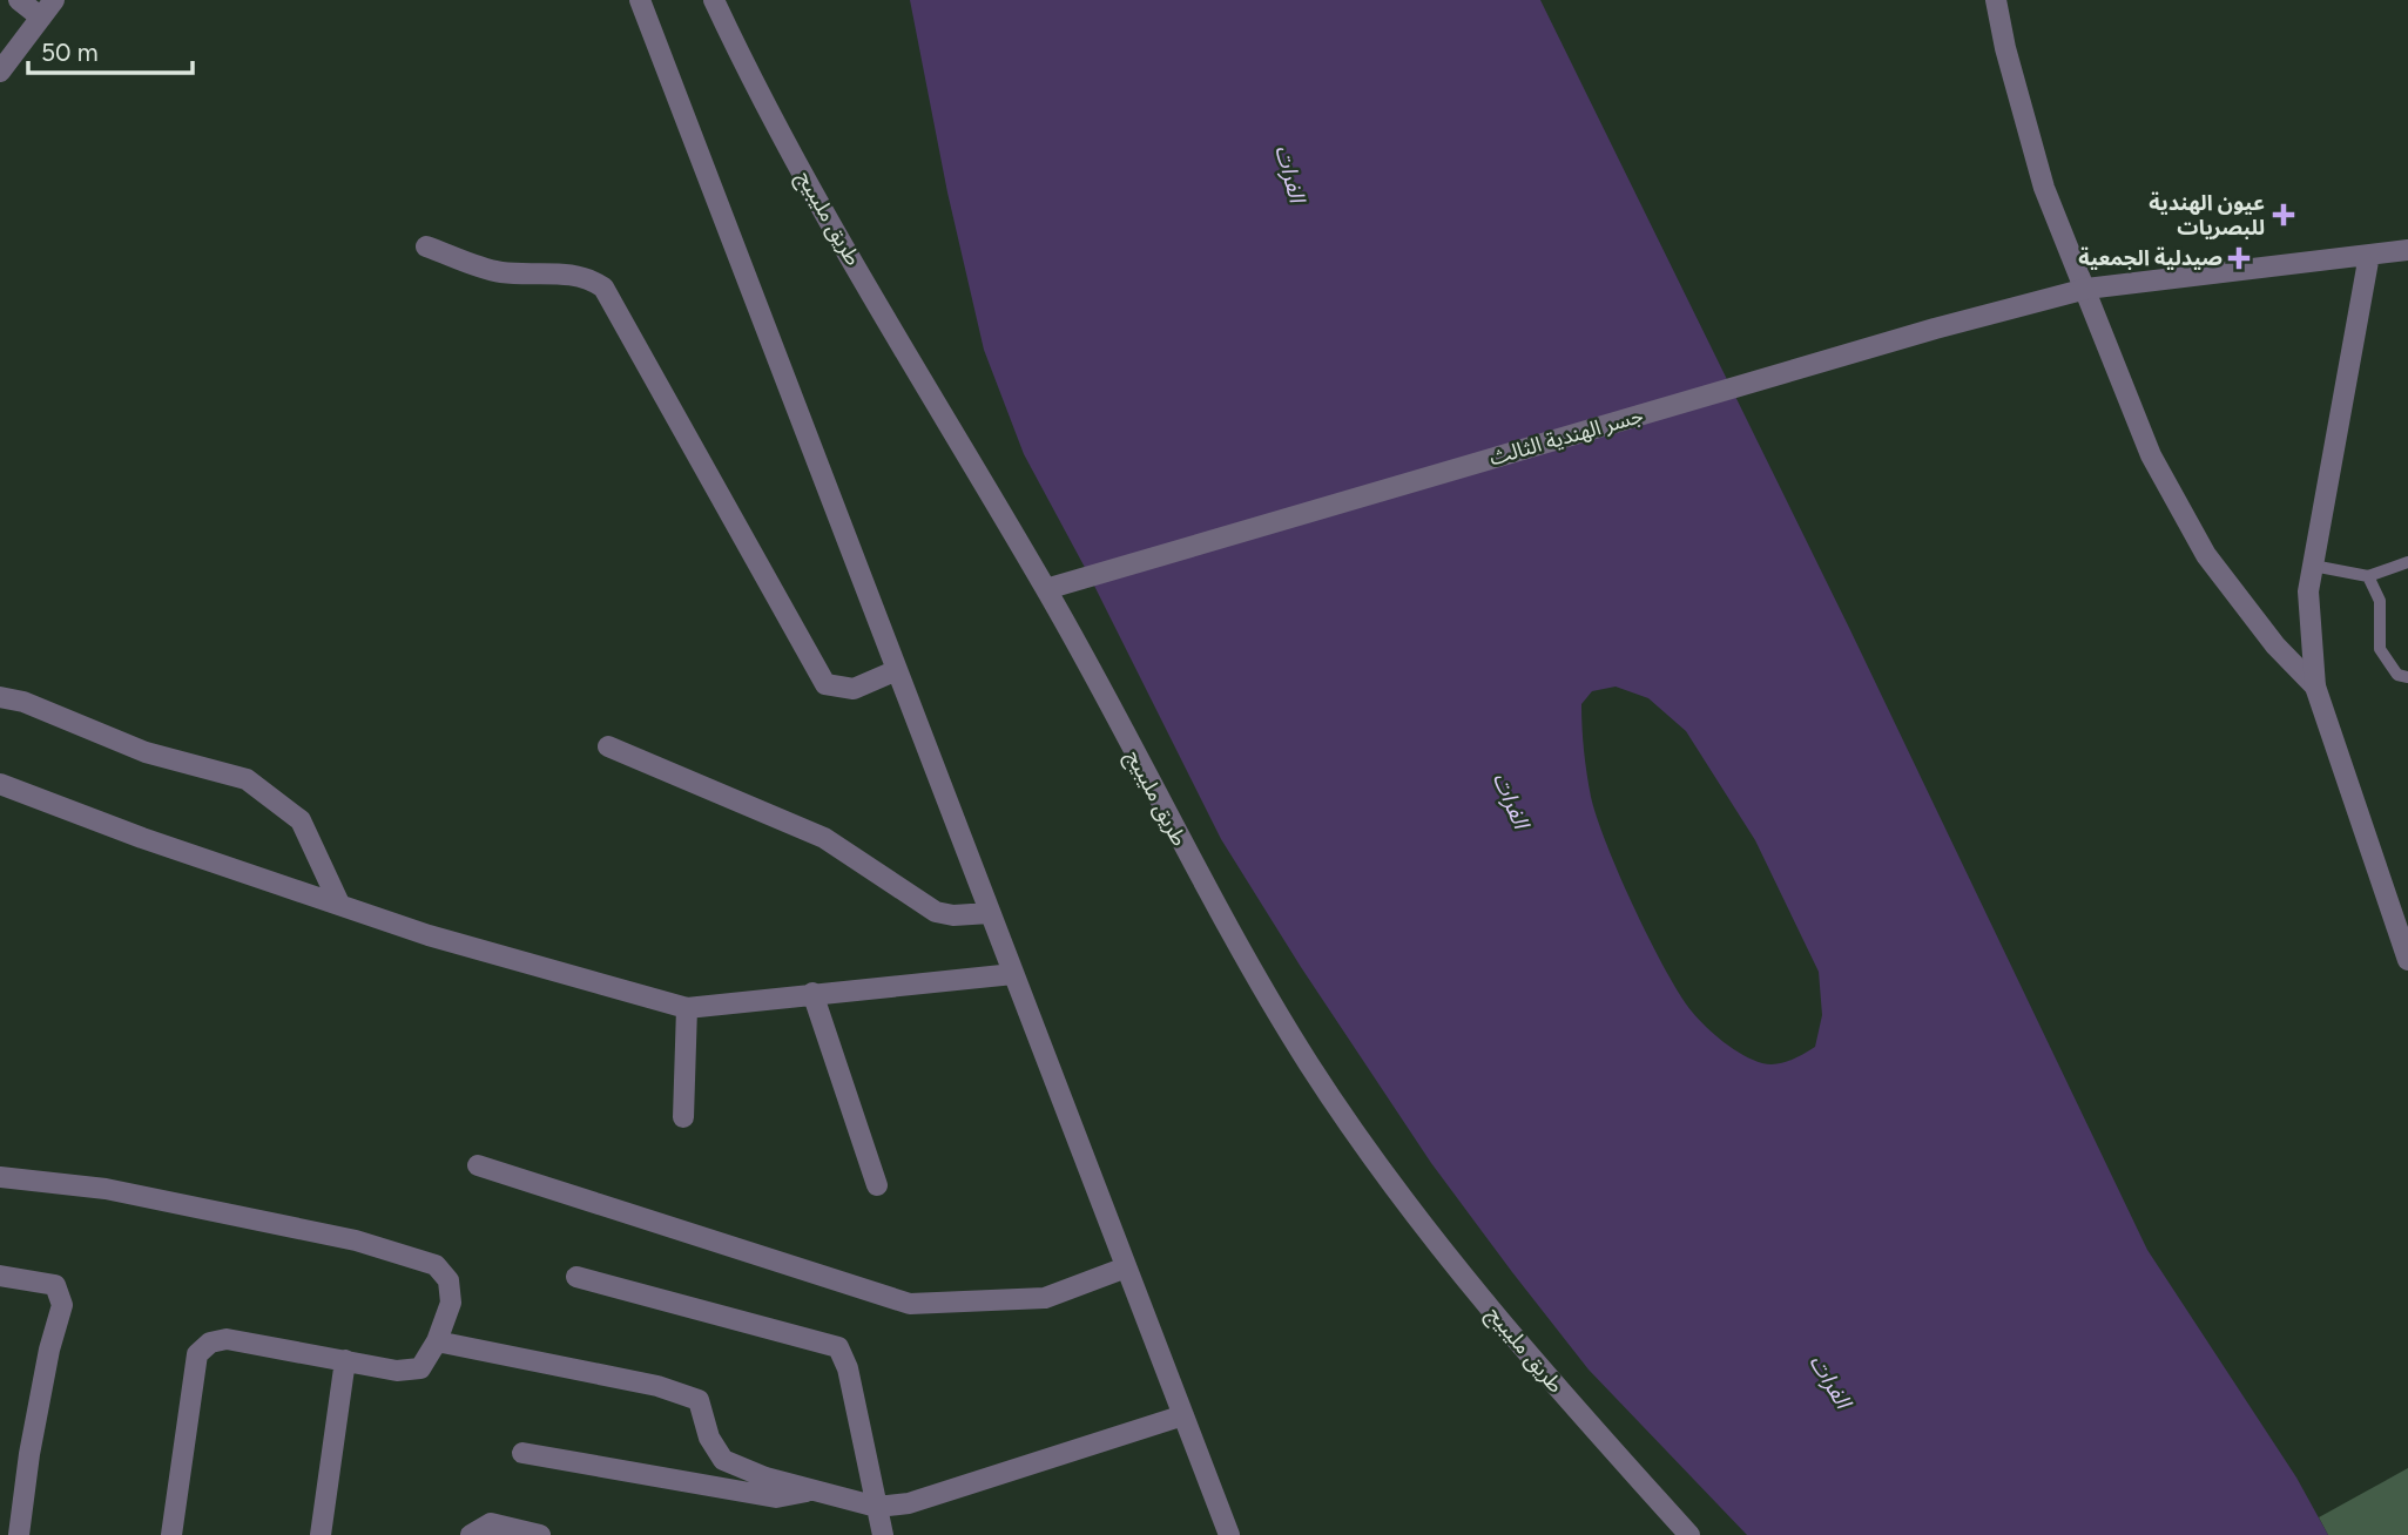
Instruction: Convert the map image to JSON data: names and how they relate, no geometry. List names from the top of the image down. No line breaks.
{"streets":{"street":["طريق مليبيج","جسر الهندية الثالث"]},"crossings":[["طريق مليبيج","جسر الهندية الثالث"]],"water":["الفرات"],"places":{"health":["عيون الهندية للبصريات","صيدلية الجمعية"]},"scale_bar":"50 m"}
